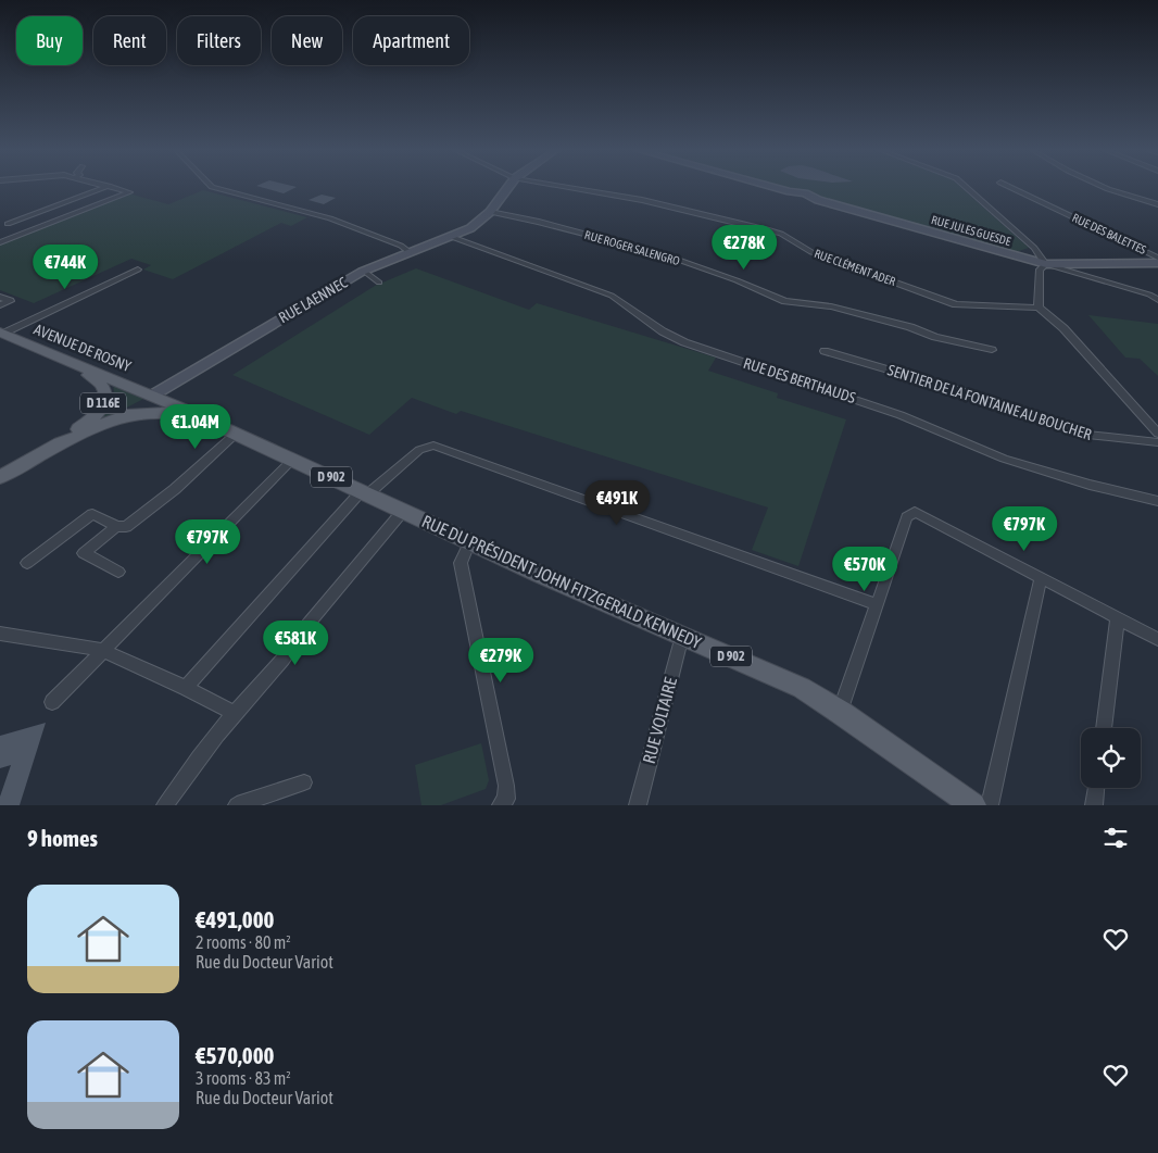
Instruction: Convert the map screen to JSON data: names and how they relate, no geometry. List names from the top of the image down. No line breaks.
{"streets":{"main road":["RUE LAENNEC","AVENUE DE ROSNY","D 116E","D 902","RUE DU PRÉSIDENT JOHN FITZGERALD KENNEDY"],"street":["RUE JULES GUESDE","RUE DES BALETTES","RUE ROGER SALENGRO","RUE CLÉMENT ADER","RUE DES BERTHAUDS","SENTIER DE LA FONTAINE AU BOUCHER","RUE VOLTAIRE"]},"crossings":[["RUE ROGER SALENGRO","RUE LAENNEC"],["RUE LAENNEC","AVENUE DE ROSNY"],["RUE LAENNEC","RUE DES BERTHAUDS"],["RUE LAENNEC","D 902"],["AVENUE DE ROSNY","D 902"],["D 902","RUE DU PRÉSIDENT JOHN FITZGERALD KENNEDY"],["RUE DU PRÉSIDENT JOHN FITZGERALD KENNEDY","RUE VOLTAIRE"]],"page":{"chip":["Buy","Rent","Filters","New","Apartment"],"price":["€278K","€744K","€1.04M","€491K","€797K","€797K","€570K","€581K","€279K"],"heading":"9 homes","list":[{"name":"€491,000","note":"2 rooms · 80 m² · Rue du Docteur Variot"},{"name":"€570,000","note":"3 rooms · 83 m² · Rue du Docteur Variot"}]}}
